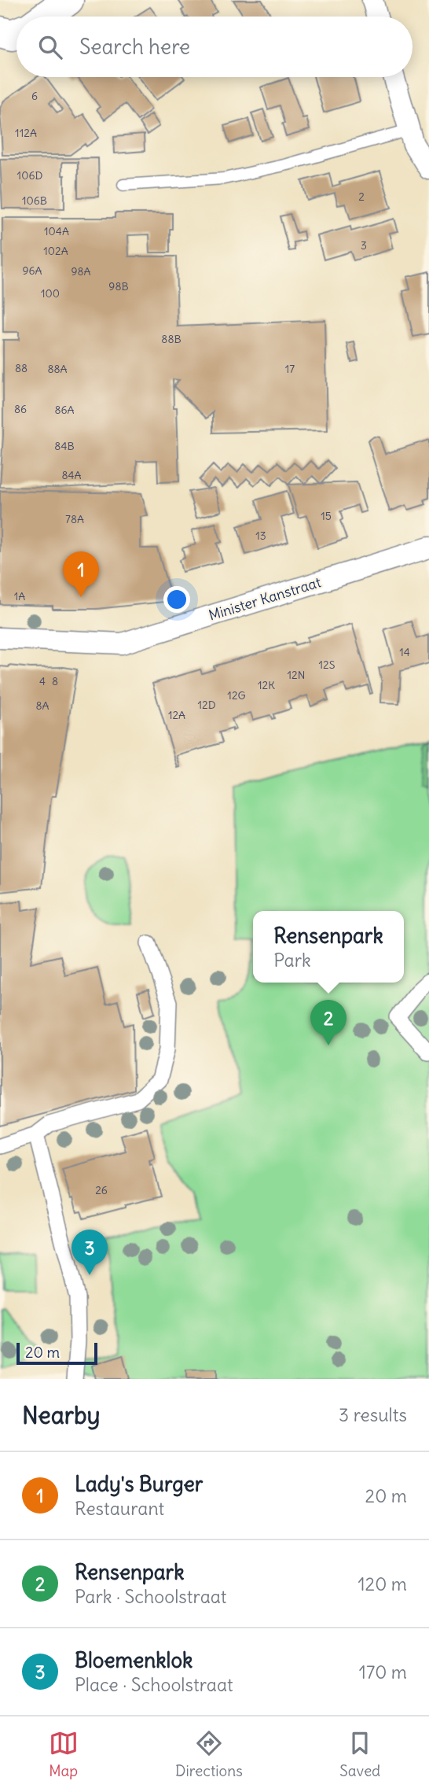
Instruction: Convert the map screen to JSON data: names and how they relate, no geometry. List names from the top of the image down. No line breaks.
{"streets":{"street":["Minister Kanstraat"]},"house_numbers":["6","112A","106D","2","106B","104A","3","102A","96A","98A","98B","100","88B","88","88A","17","86","86A","84B","84A","15","78A","13","1A","14","12S","12N","4","8","12K","12G","12D","8A","12A","26"],"scale_bar":"20 m","page":{"search":"Search here","pins":["1","2","3"],"popup":["Rensenpark","Park"],"scale":"20 m","heading":["Nearby","3 results"],"list":[{"mark":"1","name":"Lady's Burger","note":"Restaurant","value":"20 m"},{"mark":"2","name":"Rensenpark","note":"Park · Schoolstraat","value":"120 m"},{"mark":"3","name":"Bloemenklok","note":"Place · Schoolstraat","value":"170 m"}],"nav":["Map","Directions","Saved"]}}
